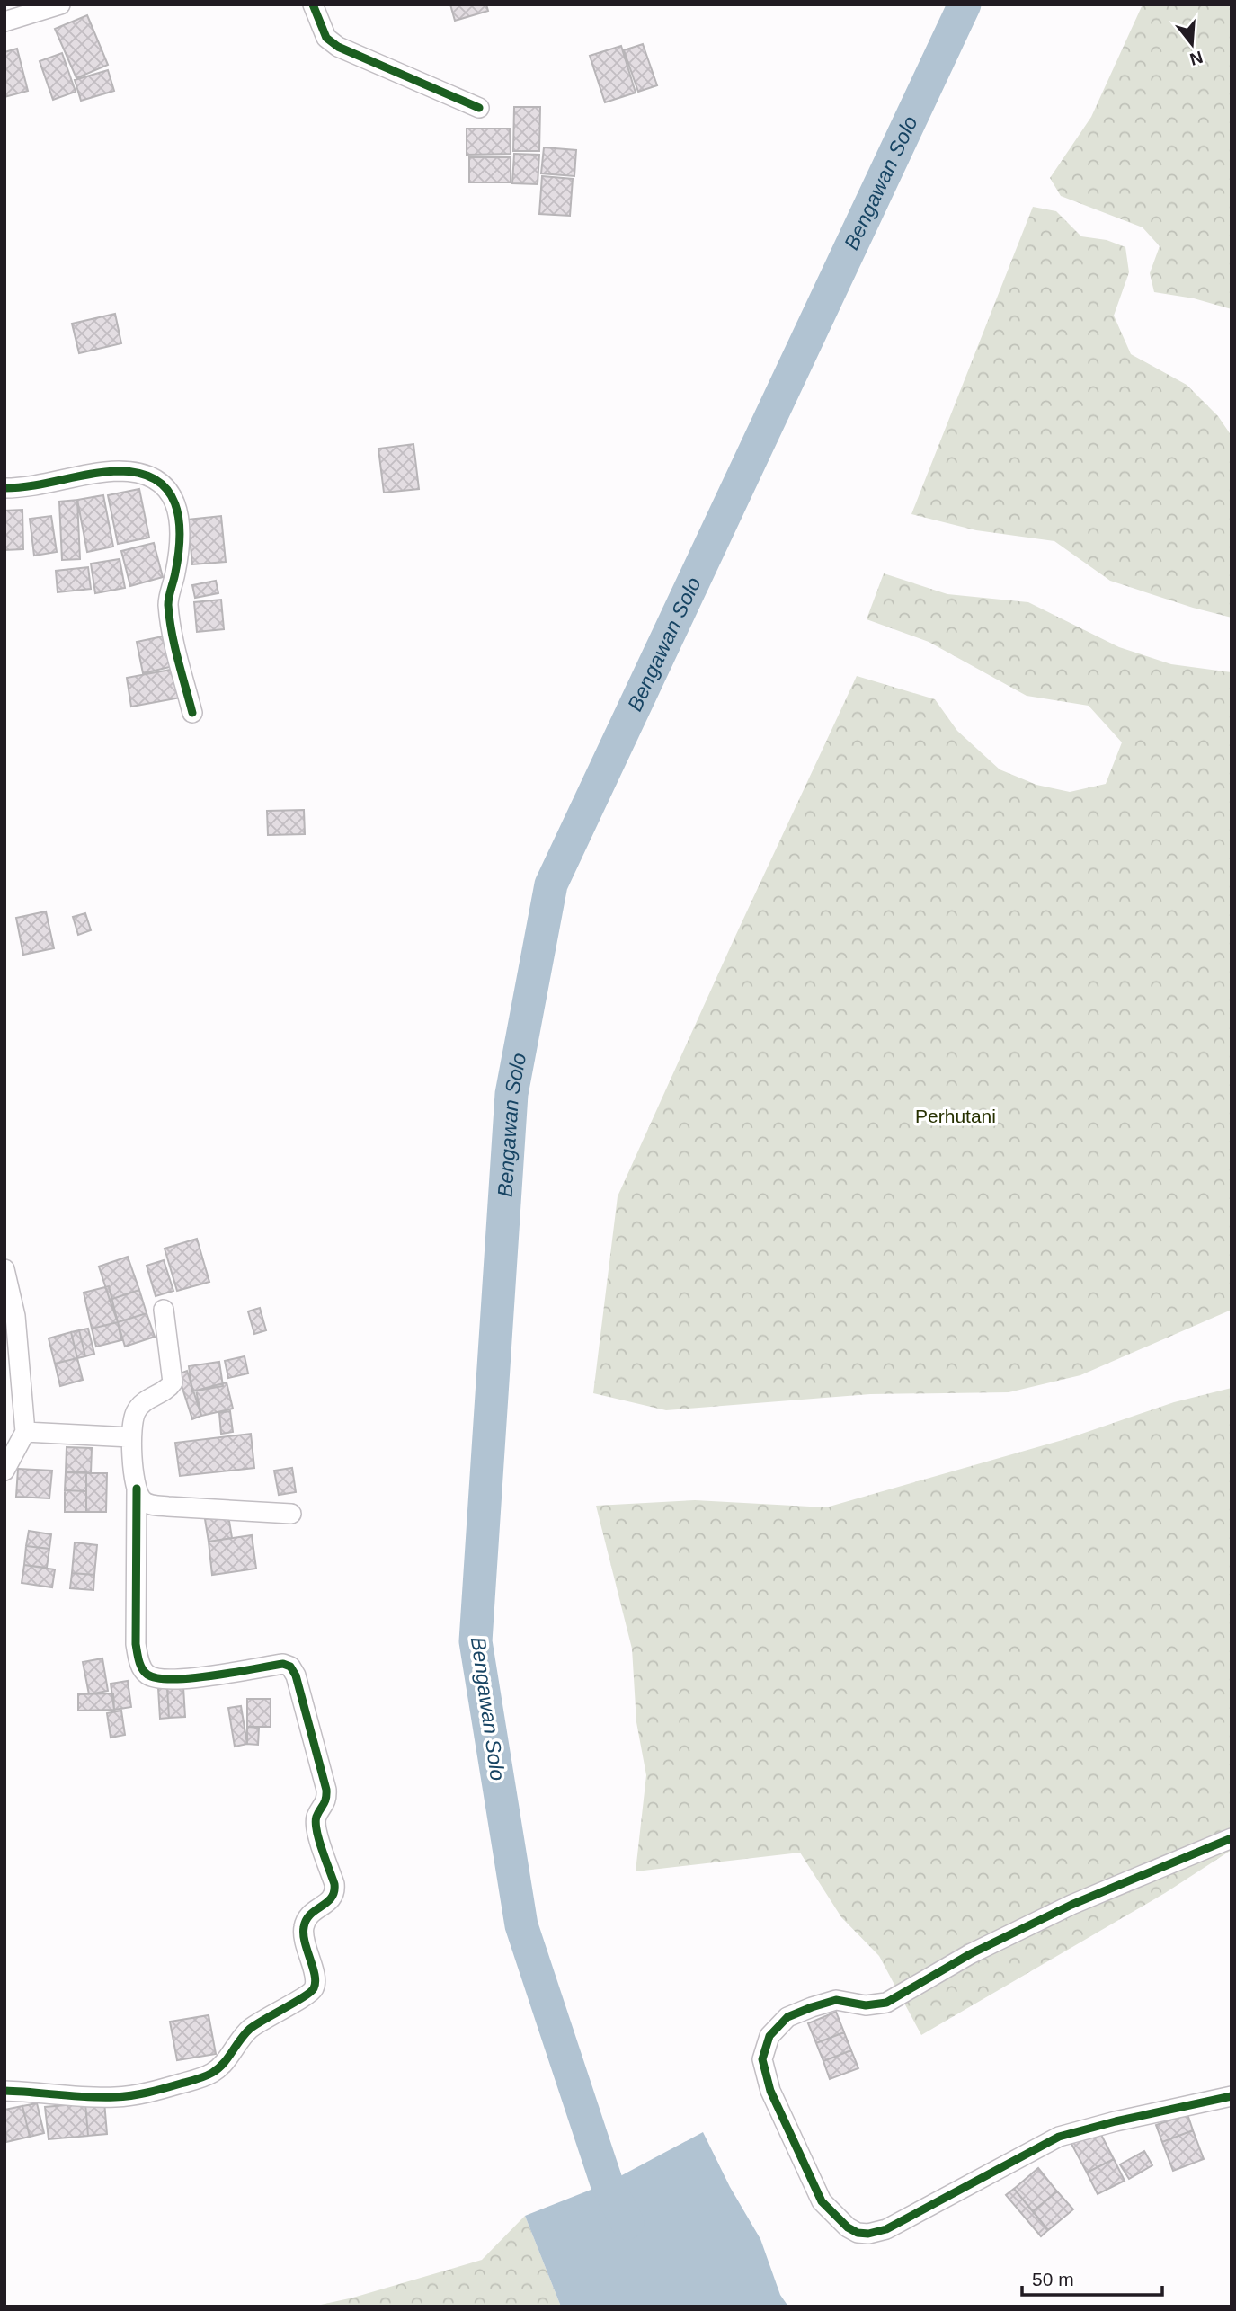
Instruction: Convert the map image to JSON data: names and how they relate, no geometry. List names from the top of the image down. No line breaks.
{"water":["Bengawan Solo"],"parks":["Perhutani"],"scale_bar":"50 m","north":"bottom"}
